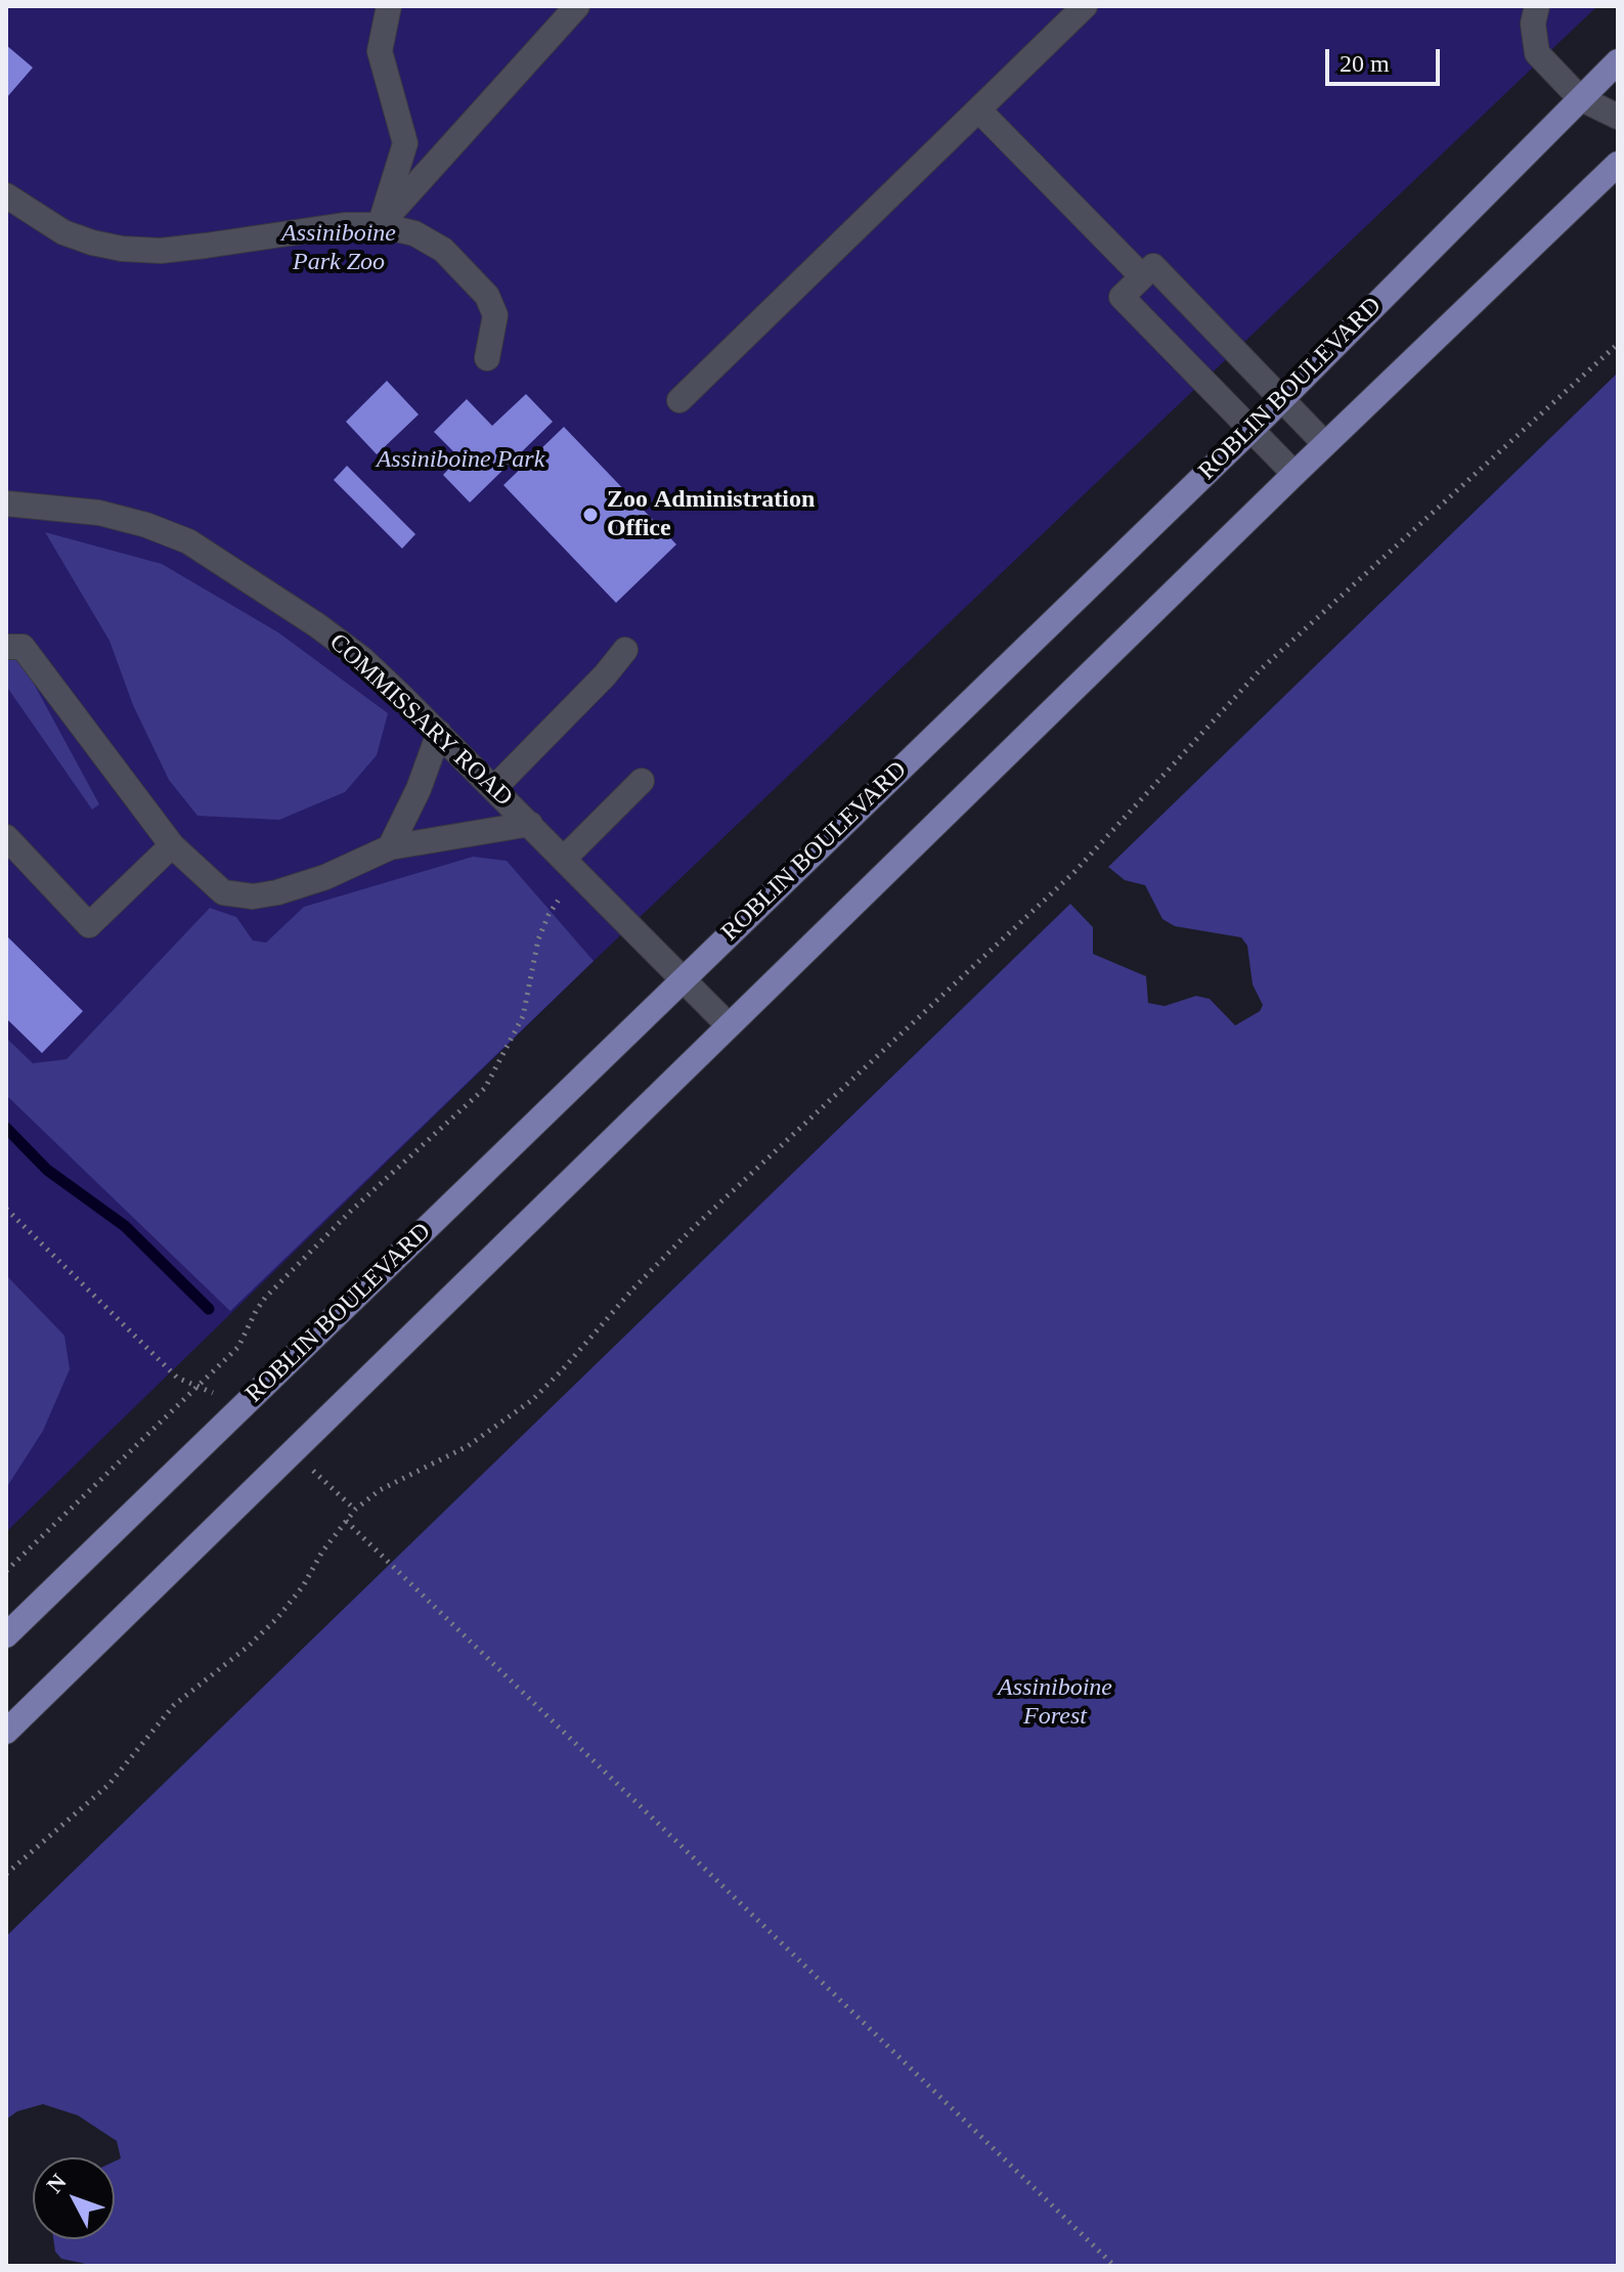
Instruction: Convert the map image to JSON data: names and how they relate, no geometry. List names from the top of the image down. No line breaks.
{"streets":{"main road":["ROBLIN BOULEVARD"],"street":["COMMISSARY ROAD"]},"crossings":[["ROBLIN BOULEVARD","COMMISSARY ROAD"]],"parks":["Assiniboine Park Zoo","Assiniboine Park","Assiniboine Forest"],"places":["Zoo Administration Office"],"scale_bar":"20 m","north":"top left"}
